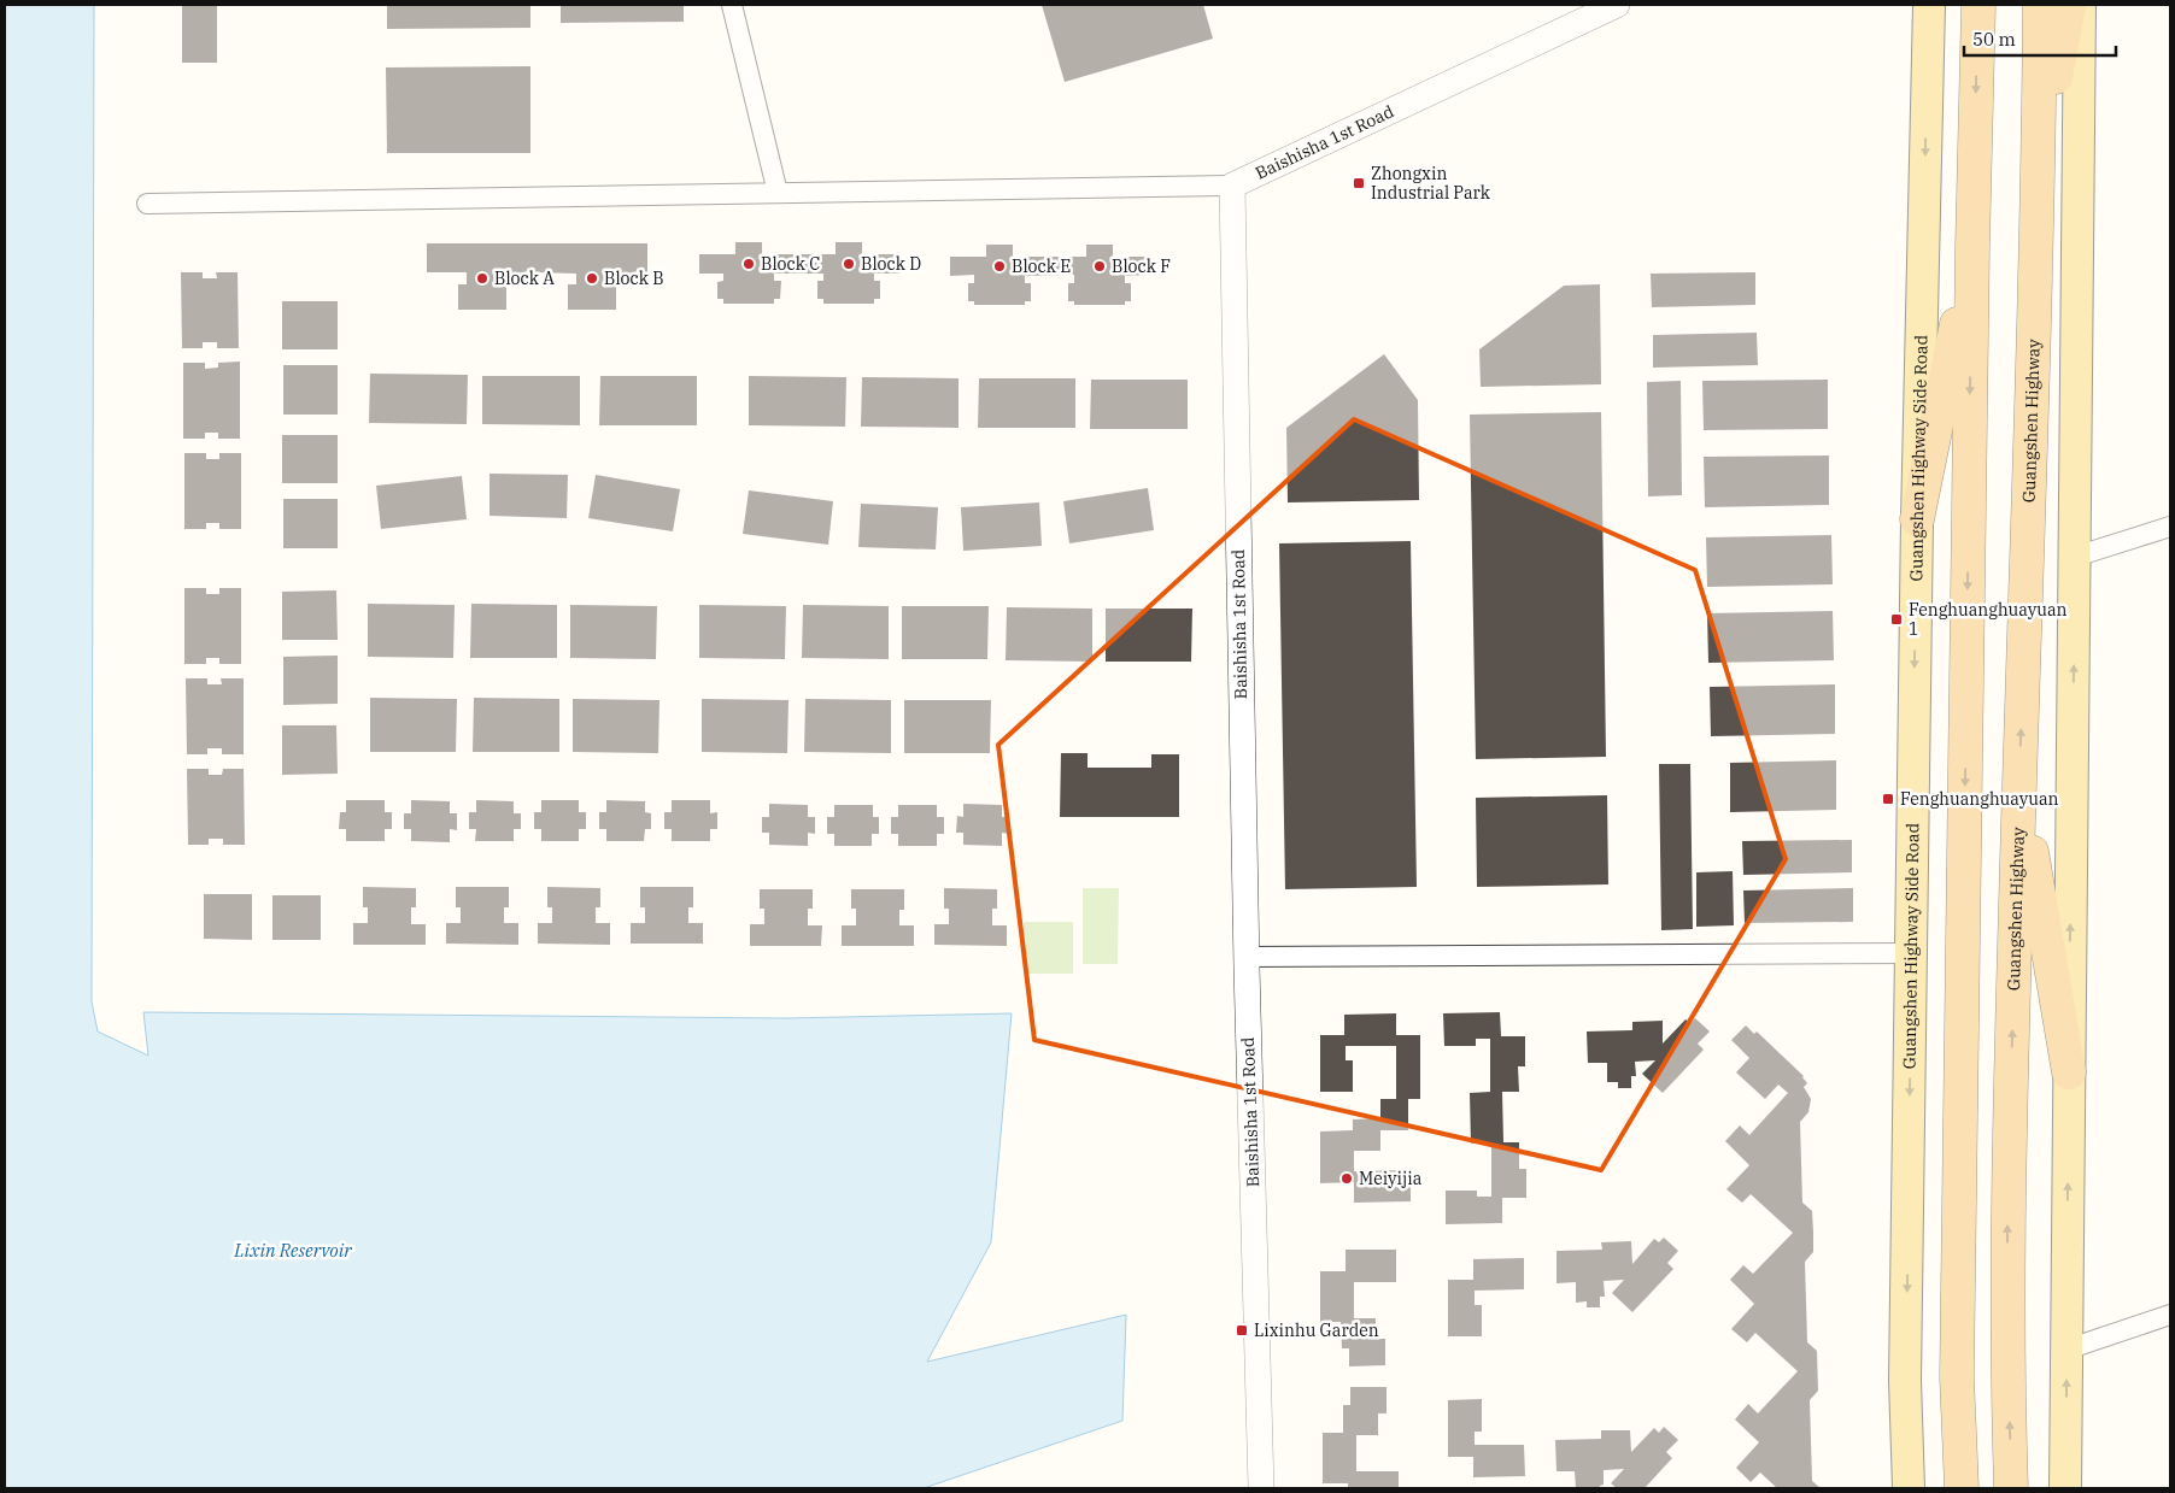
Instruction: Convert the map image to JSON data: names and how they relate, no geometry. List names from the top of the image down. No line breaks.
{"streets":{"highway":["Guangshen Highway"],"main road":["Guangshen Highway Side Road"],"street":["Baishisha 1st Road"]},"water":["Lixin Reservoir"],"places":{"transit":["Zhongxin Industrial Park","Fenghuanghuayuan 1","Fenghuanghuayuan","Lixinhu Garden"],"other":["Block C","Block D","Block E","Block F","Block A","Block B","Meiyijia"]},"scale_bar":"50 m"}
